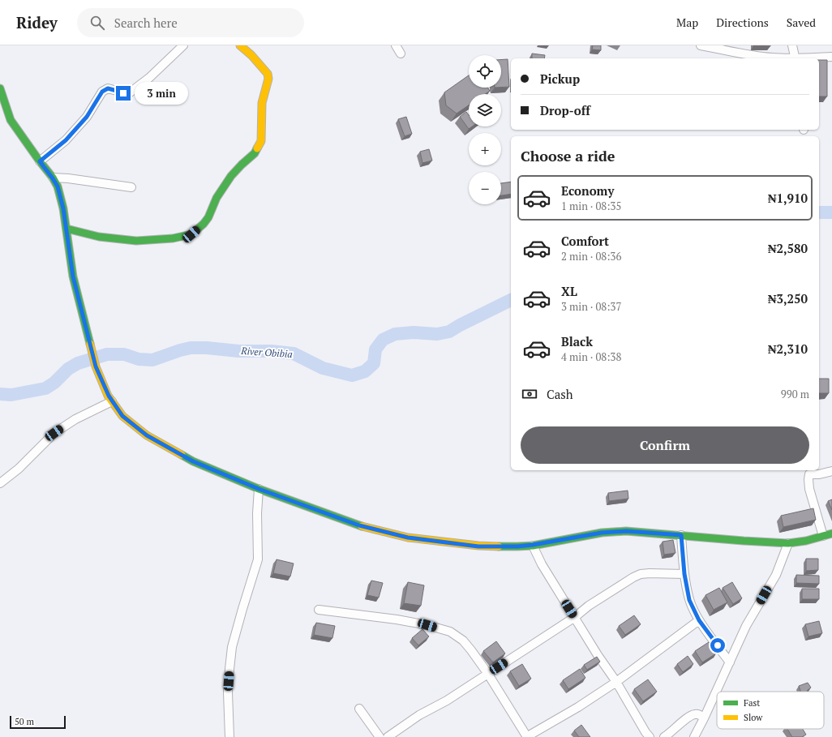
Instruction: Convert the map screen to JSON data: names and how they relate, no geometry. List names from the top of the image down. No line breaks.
{"water":["River Obibia"],"legend":["Fast","Slow"],"scale_bar":"50 m","page":{"header":"Ridey","search":"Search here","nav":["Map","Directions","Saved"],"map_buttons":["+","−"],"banner":["Pickup","Drop-off"],"bubble":"3 min","heading":"Choose a ride","list":[{"name":"Economy","note":"1 min · 08:35","value":"₦1,910"},{"name":"Comfort","note":"2 min · 08:36","value":"₦2,580"},{"name":"XL","note":"3 min · 08:37","value":"₦3,250"},{"name":"Black","note":"4 min · 08:38","value":"₦2,310"}],"pay":["Cash","990 m"],"buttons":"Confirm","scale":"50 m"}}
